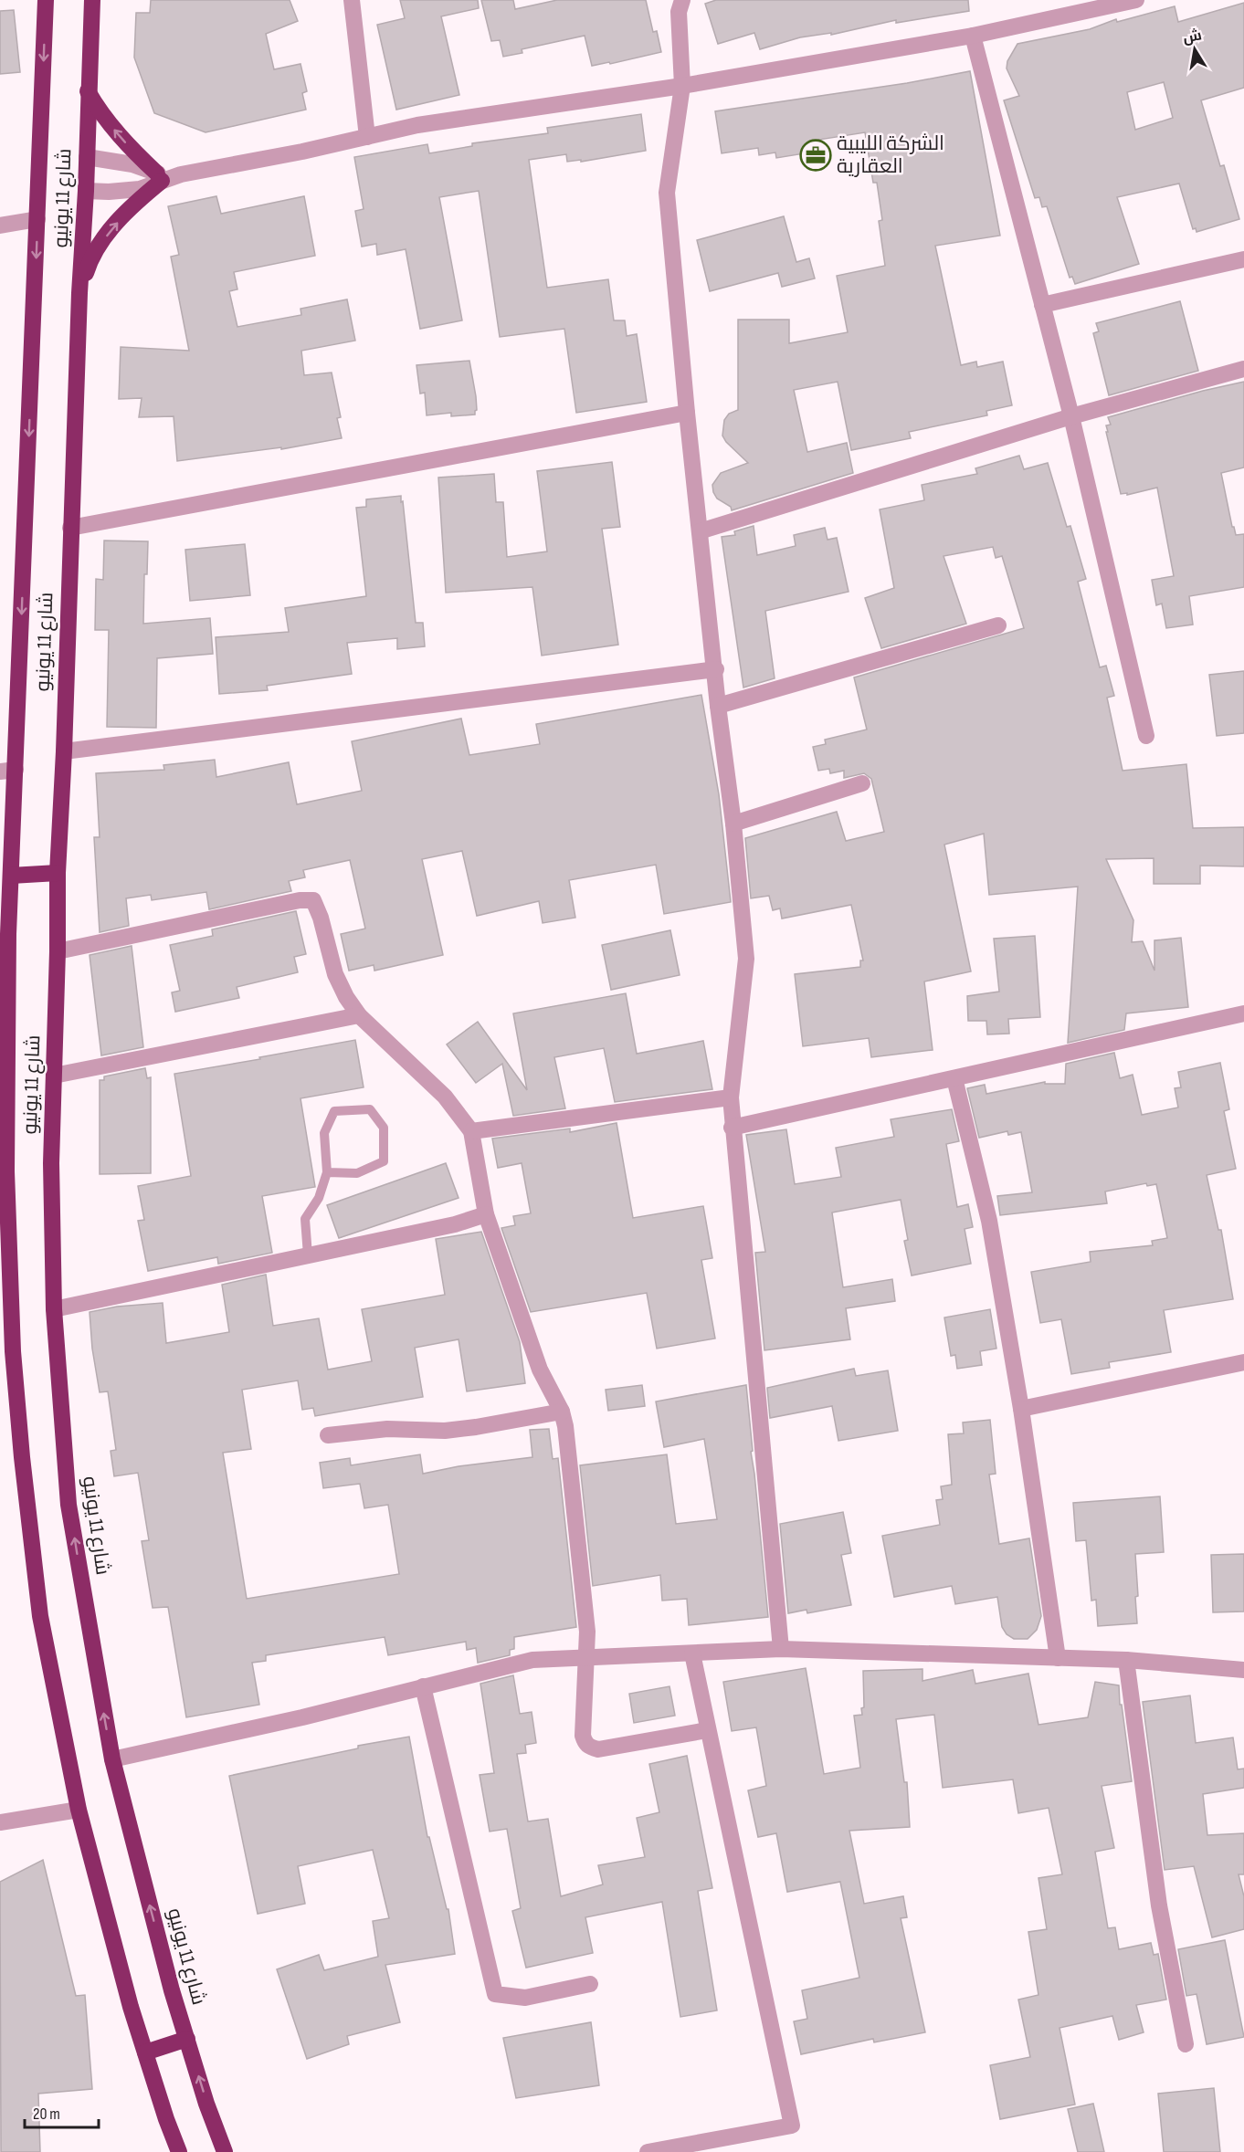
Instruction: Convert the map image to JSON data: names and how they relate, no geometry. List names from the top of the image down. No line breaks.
{"streets":{"highway":["شارع 11 يونيو"]},"places":{"office":["الشركة الليبية العقارية"]},"scale_bar":"20 m","north":"top"}
